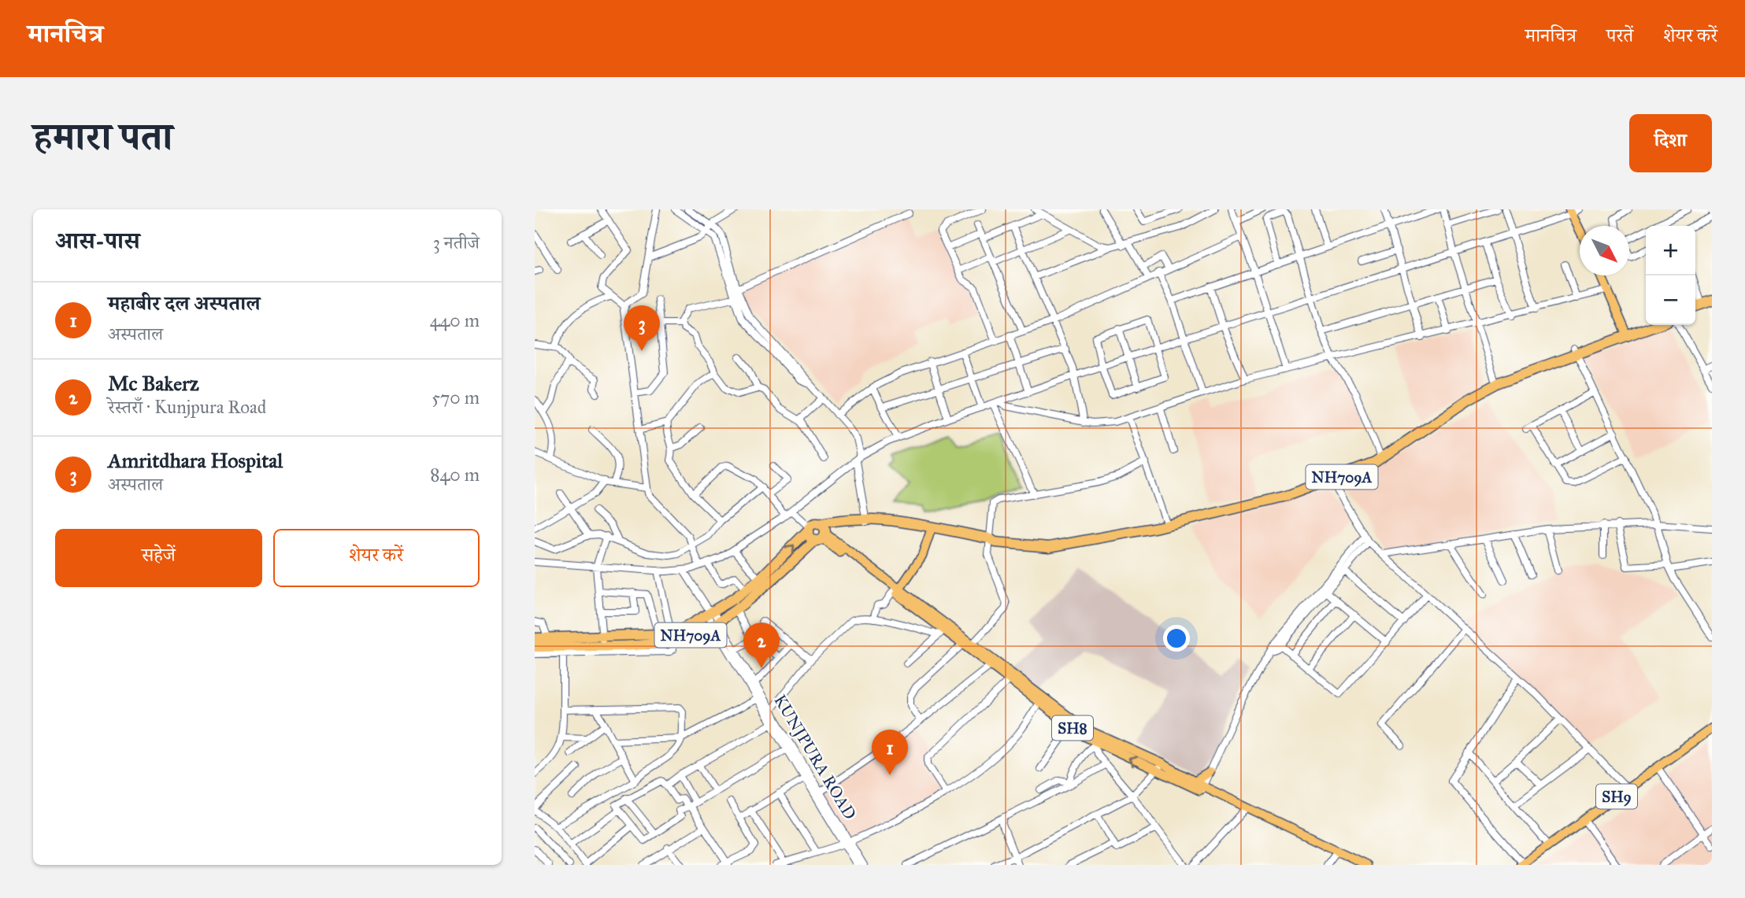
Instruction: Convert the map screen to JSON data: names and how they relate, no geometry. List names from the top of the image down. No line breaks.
{"streets":{"highway":["NH709A"],"main road":["SH8","SH9"],"street":["KUNJPURA ROAD"]},"crossings":[["NH709A","SH8"],["NH709A","KUNJPURA ROAD"]],"north":"bottom right","page":{"header":"मानचित्र","nav":["मानचित्र","परतें","शेयर करें"],"title":"हमारा पता","buttons":["दिशा",["सहेजें","शेयर करें"]],"heading":["आस-पास","3 नतीजे"],"map_buttons":["+","−"],"list":[{"mark":"1","name":"महाबीर दल अस्पताल","note":"अस्पताल","value":"440 m"},{"mark":"2","name":"Mc Bakerz","note":"रेस्तराँ · Kunjpura Road","value":"570 m"},{"mark":"3","name":"Amritdhara Hospital","note":"अस्पताल","value":"840 m"}],"pins":["3","2","1"]}}
